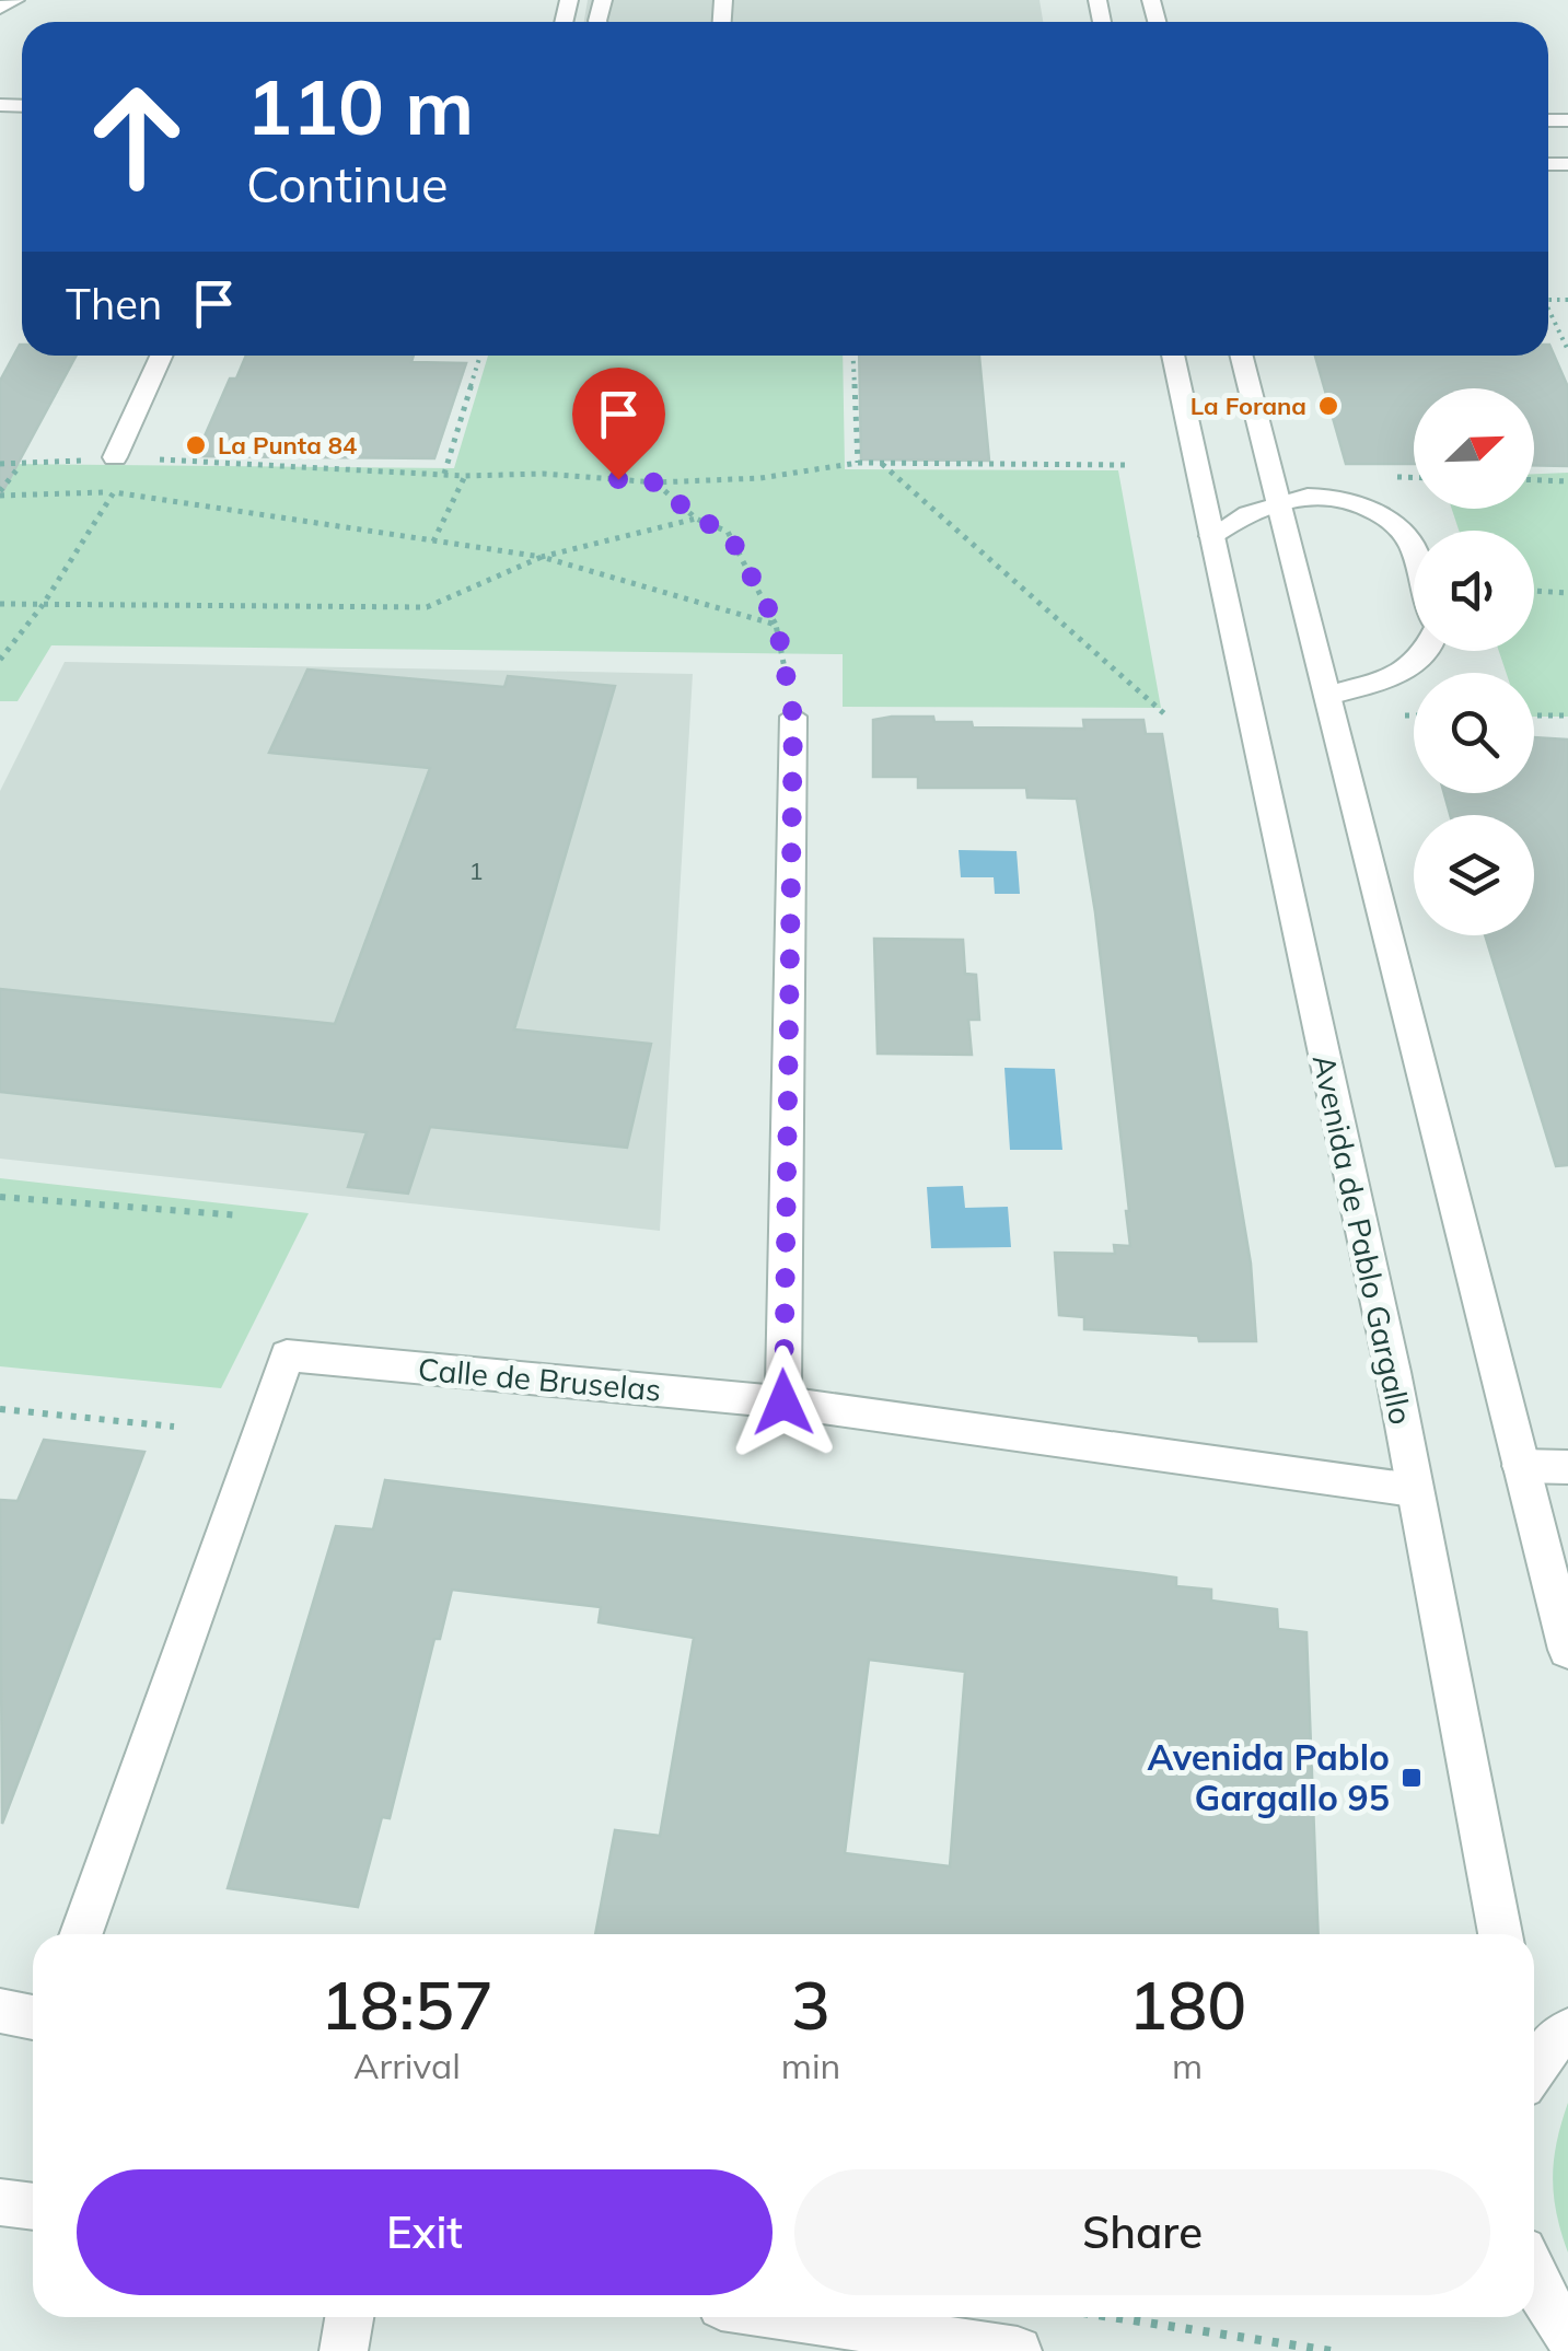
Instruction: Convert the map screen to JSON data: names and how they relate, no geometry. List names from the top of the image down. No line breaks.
{"streets":{"street":["Avenida de Pablo Gargallo","Calle de Bruselas"]},"crossings":[["Avenida de Pablo Gargallo","Calle de Bruselas"]],"places":{"other":["La Forana","La Punta 84"],"transit":["Avenida Pablo Gargallo 95"]},"house_numbers":["1"],"north":"top right","page":{"turn":["110 m","Continue"],"then":"Then","eta":["18:57","Arrival","3","min","180","m"],"buttons":["Exit","Share"]}}
